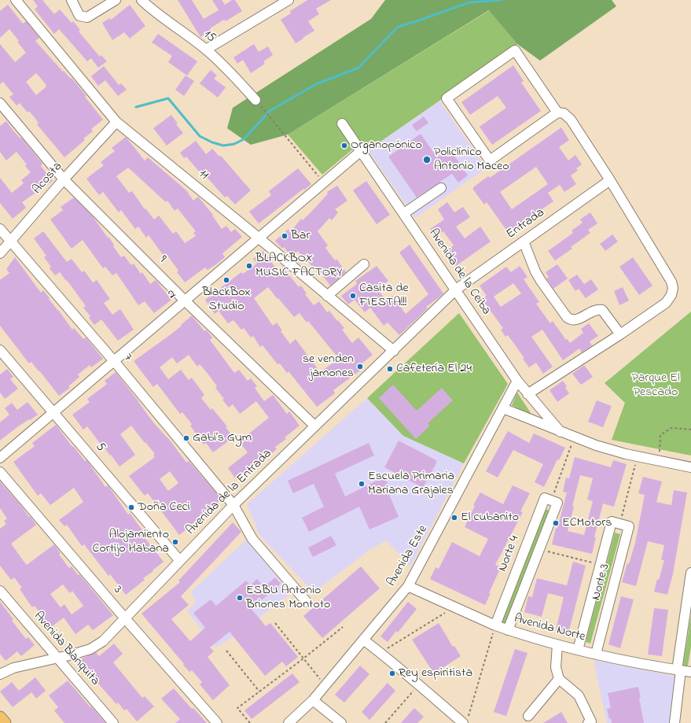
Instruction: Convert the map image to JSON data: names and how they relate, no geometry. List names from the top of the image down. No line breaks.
{"streets":{"street":["15","11","Acosta","Entrada","9","Avenida de la Ceiba","2","7","5","Avenida de la Entrada","Norte 4","Avenida Este","Norte 3","3","Avenida Norte","Avenida Blanquita"]},"crossings":[["11","Acosta"],["11","2"],["11","Avenida de la Entrada"],["Acosta","9"],["Acosta","7"],["Entrada","Avenida de la Ceiba"],["Entrada","Avenida de la Entrada"],["9","2"],["9","Avenida de la Entrada"],["Avenida de la Ceiba","2"],["Avenida de la Ceiba","Avenida de la Entrada"],["Avenida de la Ceiba","Avenida Este"],["2","7"],["2","5"],["7","Avenida de la Entrada"],["5","Avenida de la Entrada"],["Avenida de la Entrada","3"],["Avenida de la Entrada","Avenida Blanquita"],["Norte 4","Avenida Norte"],["Avenida Este","Avenida Norte"],["Norte 3","Avenida Norte"]],"parks":["Parque El Pescado"],"places":["Organopónico","Policlínico Antonio Maceo","Bar","BLACKBOX MUSIC FACTORY","BlackBox Studio","Casita de FIESTA!!!","se venden jamones","Cafetería El 24","Gabi’s Gym","Escuela Primaria Mariana Grajales","Doña Ceci","El cubanito","ECMotors","Alojamiento Cortijo Habana","ESBU Antonio Briones Montoto","Rey espiritista"]}
